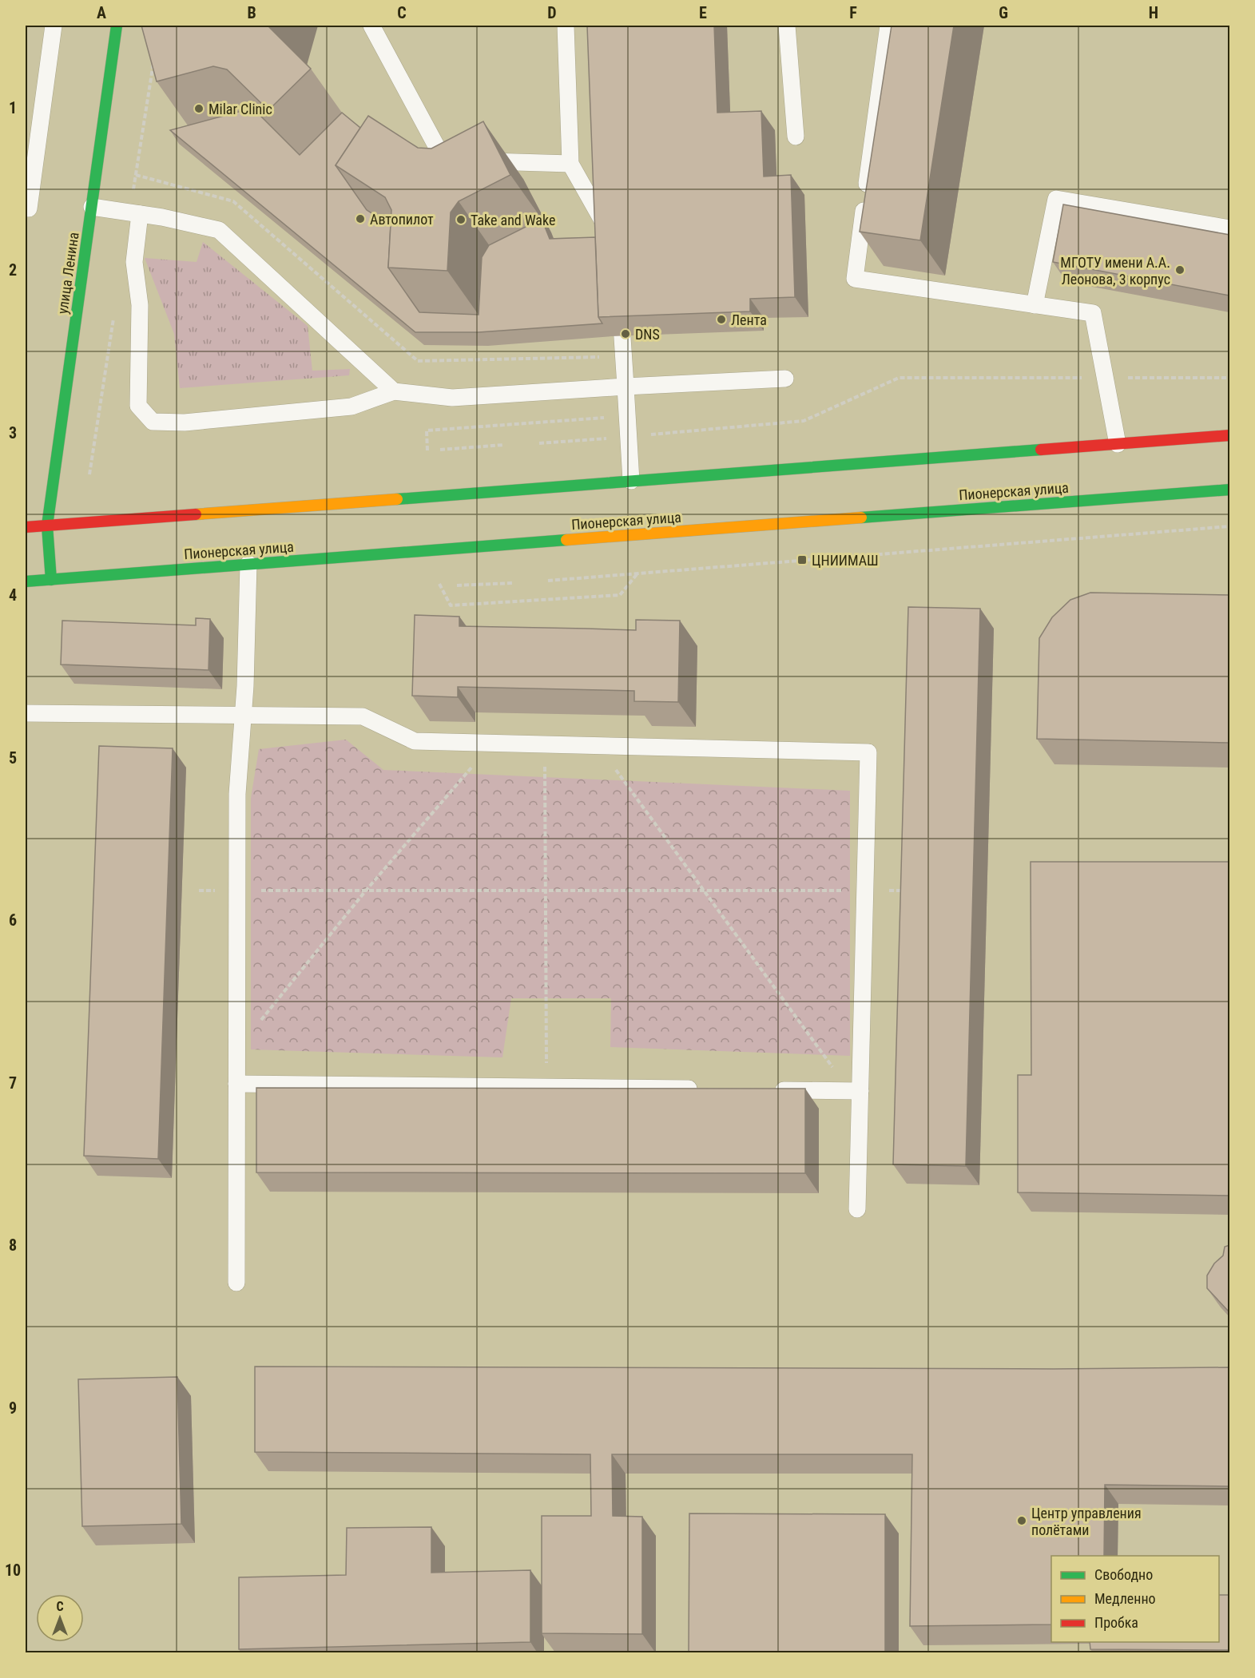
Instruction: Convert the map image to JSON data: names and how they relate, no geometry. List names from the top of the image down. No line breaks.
{"streets":{"main road":["улица Ленина","Пионерская улица"]},"crossings":[["улица Ленина","Пионерская улица"]],"places":{"other":["Milar Clinic","Автопилот","Take and Wake","МГОТУ имени А.А. Леонова, 3 корпус","Лента","DNS","Центр управления полётами"],"transit":["ЦНИИМАШ"]},"legend":["Свободно","Медленно","Пробка"],"north":"top","grid":{"columns":["A","B","C","D","E","F","G","H"],"rows":["1","2","3","4","5","6","7","8","9","10"]}}
